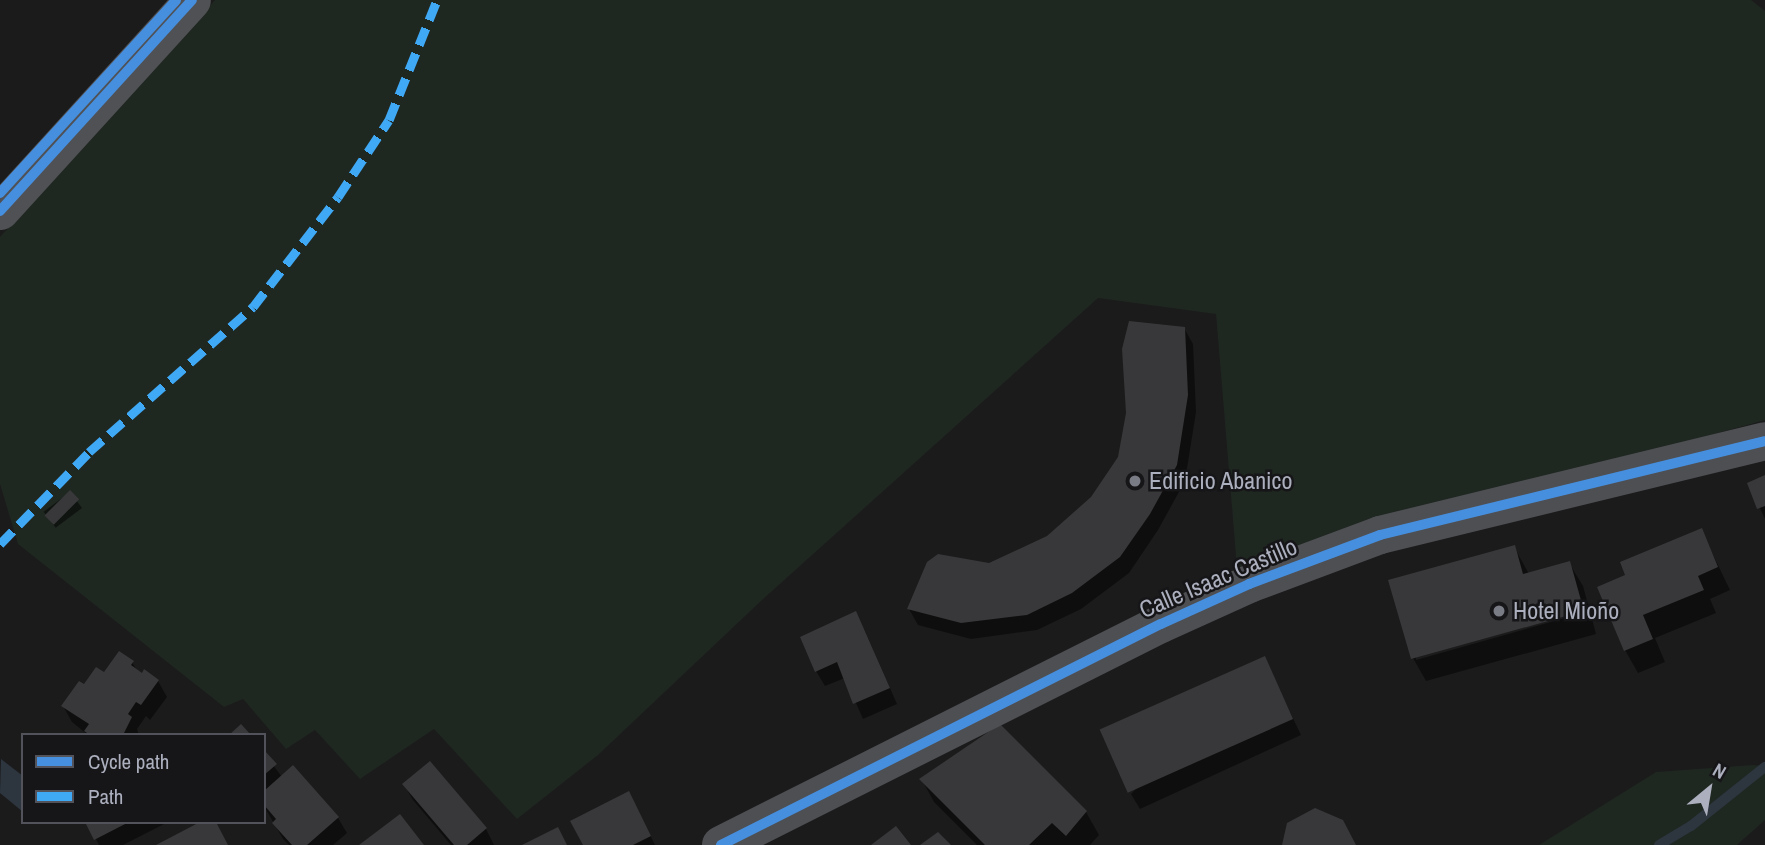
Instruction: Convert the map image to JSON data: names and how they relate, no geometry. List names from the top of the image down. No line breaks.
{"streets":{"street":["Calle Isaac Castillo"]},"places":["Edificio Abanico","Hotel Mioño"],"legend":["Cycle path","Path"],"north":"top right"}
